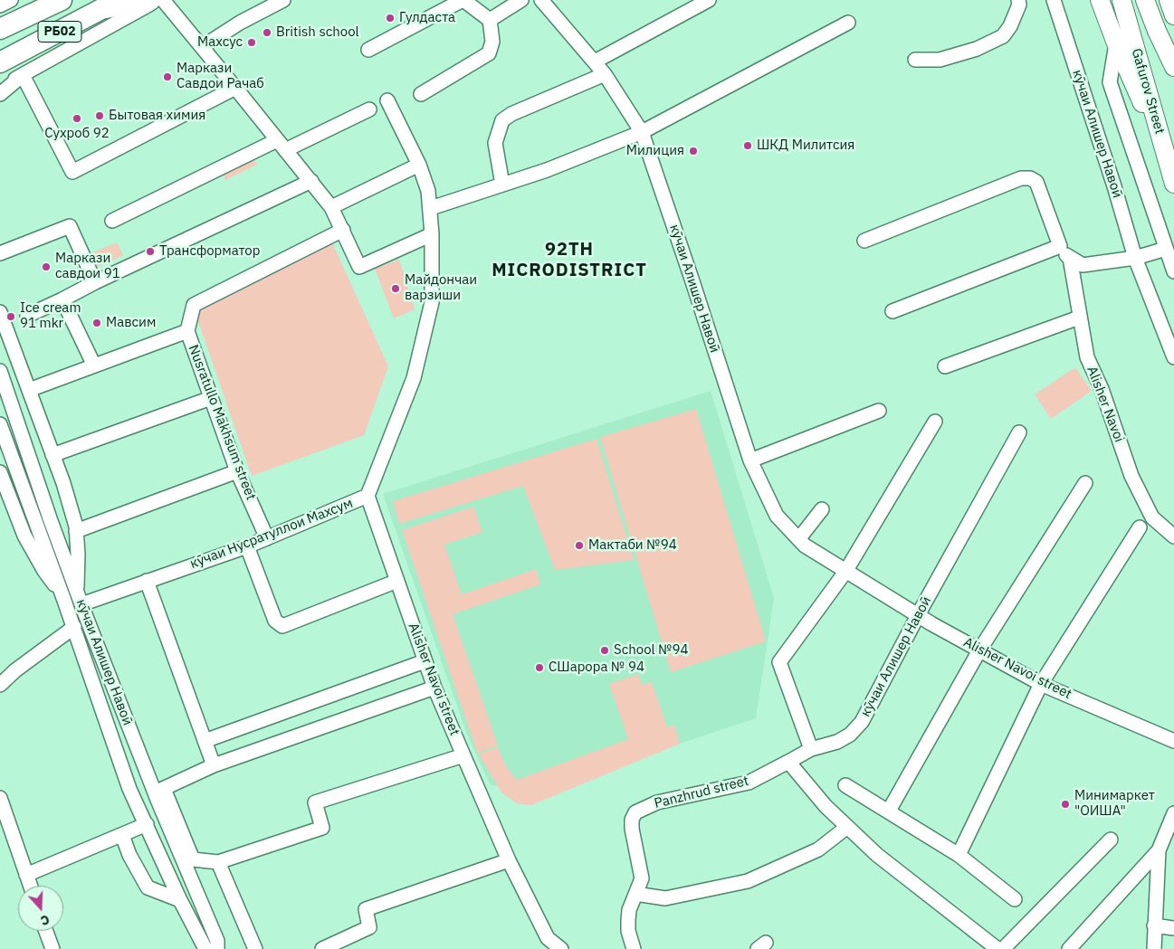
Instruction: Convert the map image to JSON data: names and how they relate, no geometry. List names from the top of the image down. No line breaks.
{"streets":{"highway":["РБ02"],"main road":["Gafurov Street"],"street":["кӯчаи Алишер Навоӣ","Alisher Navoi","Nusratullo Makhsum street","кӯчаи Нусратуллои Махсум","Alisher Navoi street","Panzhrud street"]},"crossings":[["кӯчаи Алишер Навоӣ","кӯчаи Нусратуллои Махсум"],["кӯчаи Алишер Навоӣ","Alisher Navoi street"],["кӯчаи Алишер Навоӣ","Panzhrud street"],["Nusratullo Makhsum street","кӯчаи Нусратуллои Махсум"],["кӯчаи Нусратуллои Махсум","Alisher Navoi street"]],"districts":["92TH MICRODISTRICT"],"places":["Гулдаста","British school","Махсус","Маркази Савдои Рачаб","Бытовая химия","Сухроб 92","ШКД Милитсия","Милиция","Трансформатор","Маркази савдои 91","Майдончаи варзиши","Ice cream 91 mkr","Мавсим","Мактаби №94","School №94","СШарора № 94","Минимаркет \"ОИША\""],"north":"bottom"}
